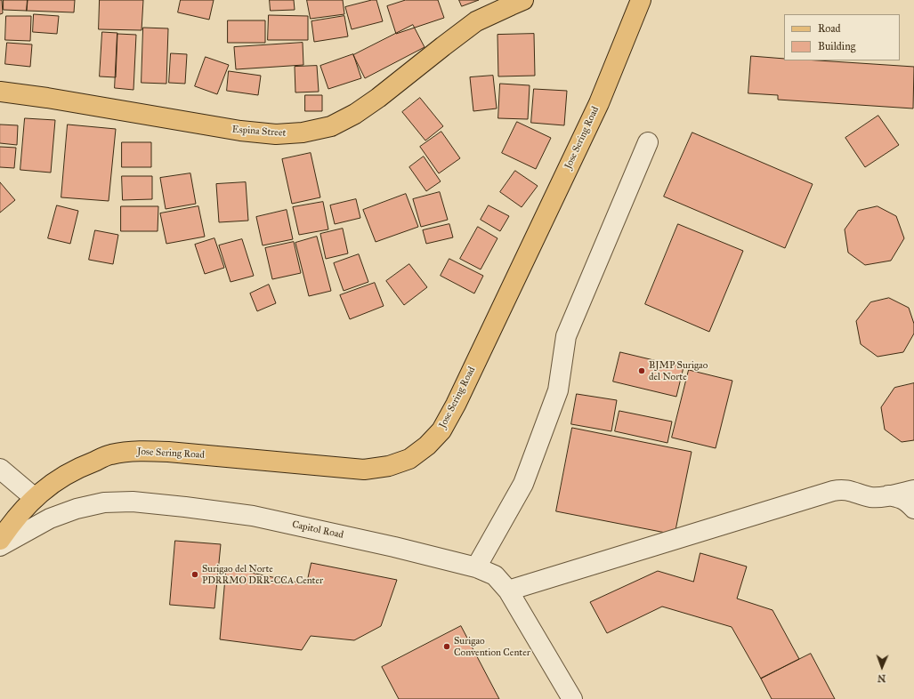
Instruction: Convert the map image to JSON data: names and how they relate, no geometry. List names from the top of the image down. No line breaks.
{"streets":{"main road":["Espina Street","Jose Sering Road"],"lane":["Capitol Road"]},"places":["BJMP Surigao del Norte","Surigao del Norte PDRRMO DRR-CCA Center","Surigao Convention Center"],"legend":["Road","Building"],"north":"bottom"}
